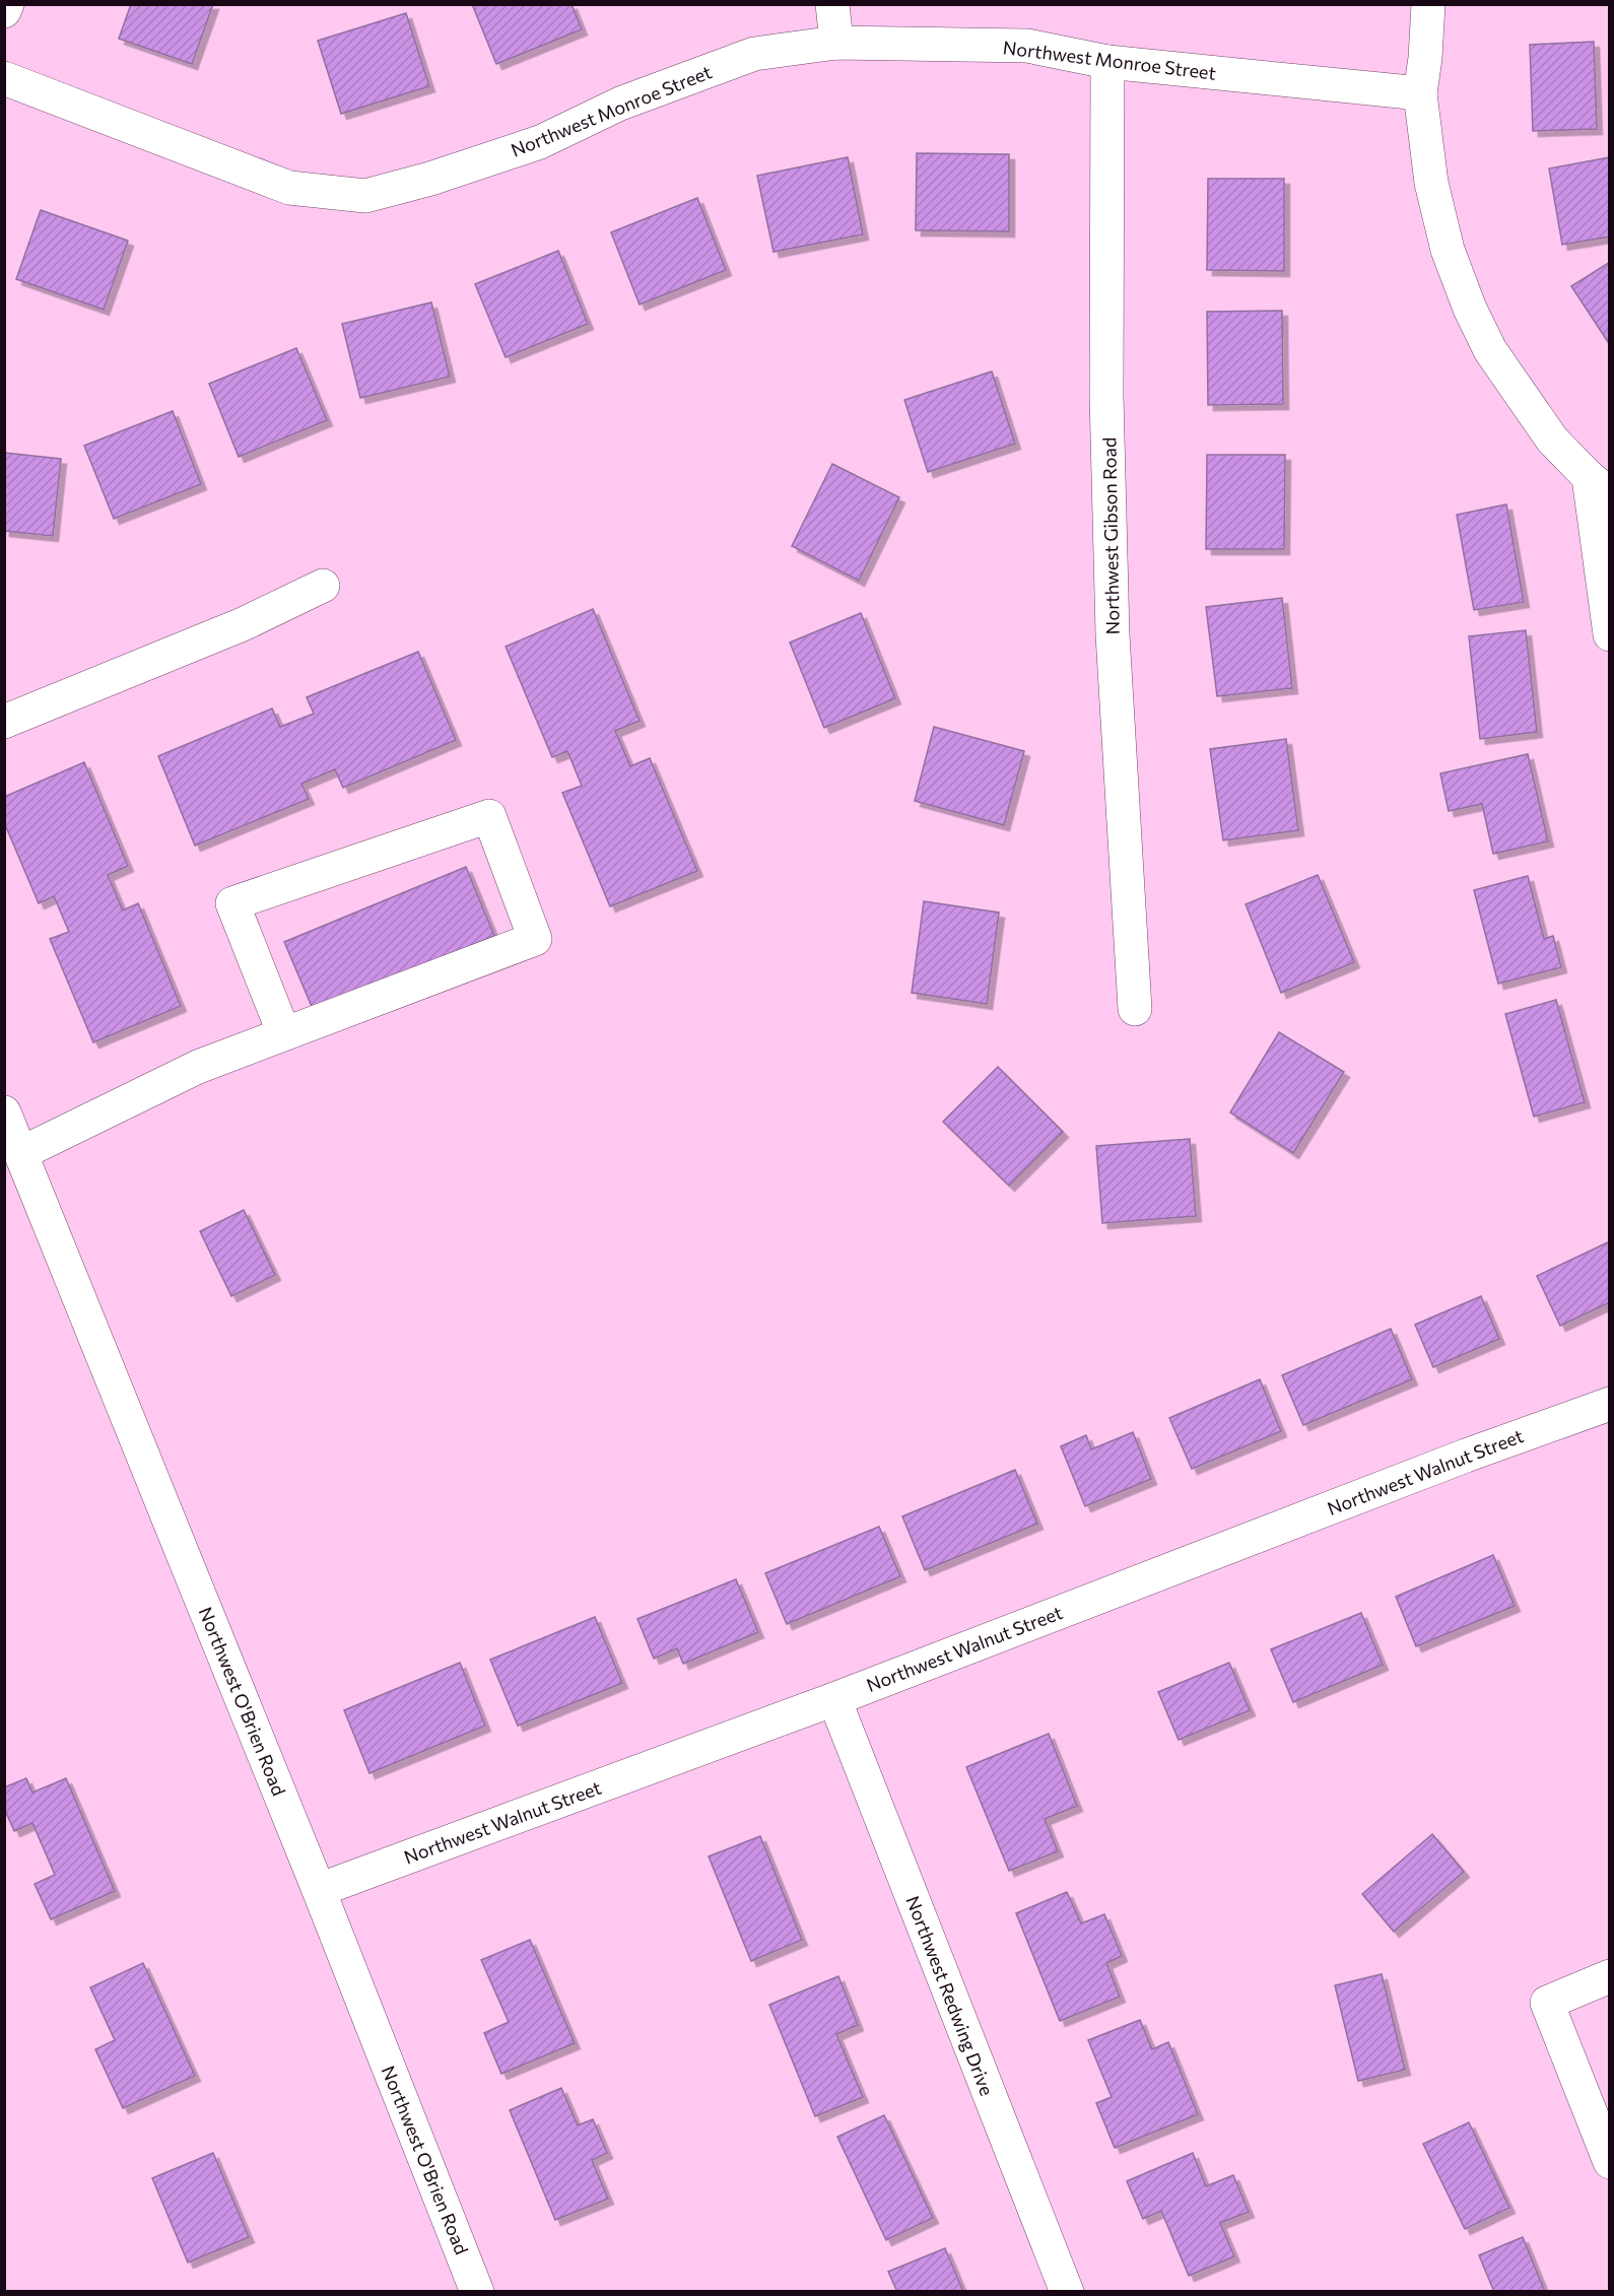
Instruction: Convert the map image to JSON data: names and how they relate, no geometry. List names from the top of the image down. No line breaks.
{"streets":{"street":["Northwest Monroe Street","Northwest Gibson Road","Northwest Walnut Street","Northwest O'Brien Road","Northwest Redwing Drive"]},"crossings":[["Northwest Monroe Street","Northwest Gibson Road"],["Northwest Walnut Street","Northwest O'Brien Road"],["Northwest Walnut Street","Northwest Redwing Drive"]]}
